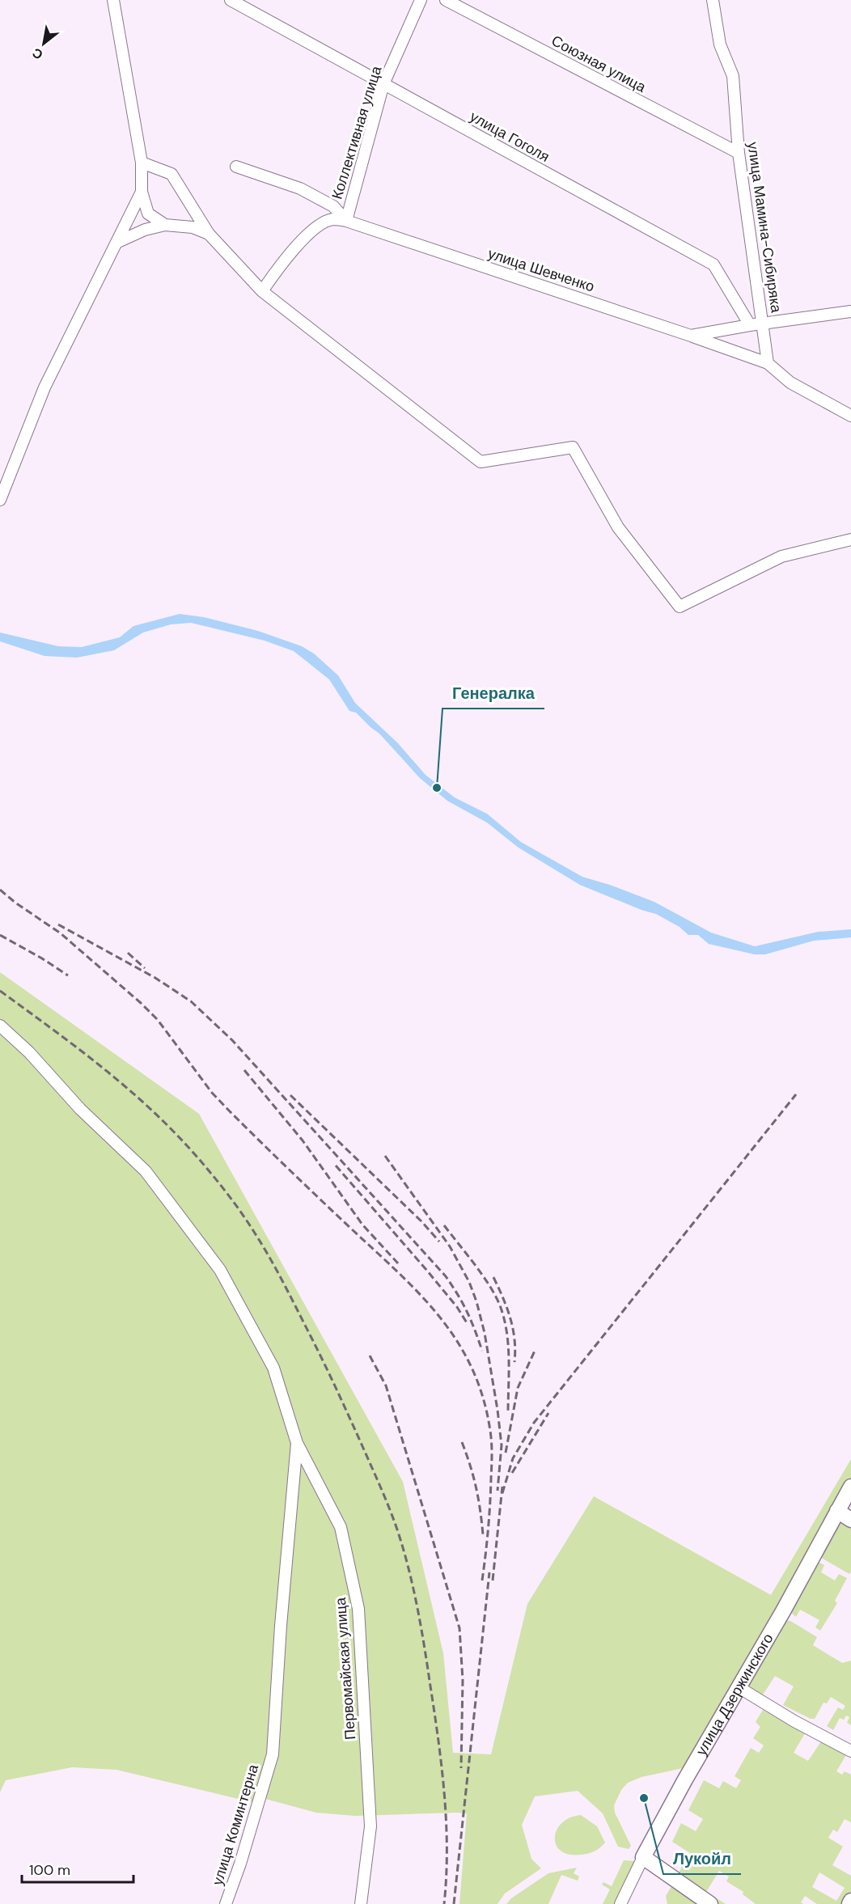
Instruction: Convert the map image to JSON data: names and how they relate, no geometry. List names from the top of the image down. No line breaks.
{"streets":{"main road":["улица Дзержинского"],"street":["Союзная улица","Коллективная улица","улица Гоголя","улица Мамина-Сибиряка","улица Шевченко","Первомайская улица","улица Коминтерна"]},"crossings":[["Союзная улица","улица Мамина-Сибиряка"],["Коллективная улица","улица Гоголя"],["Коллективная улица","улица Шевченко"],["улица Гоголя","улица Шевченко"],["улица Мамина-Сибиряка","улица Шевченко"],["Первомайская улица","улица Коминтерна"]],"places":["Генералка","Лукойл"],"scale_bar":"100 m","north":"bottom left"}
